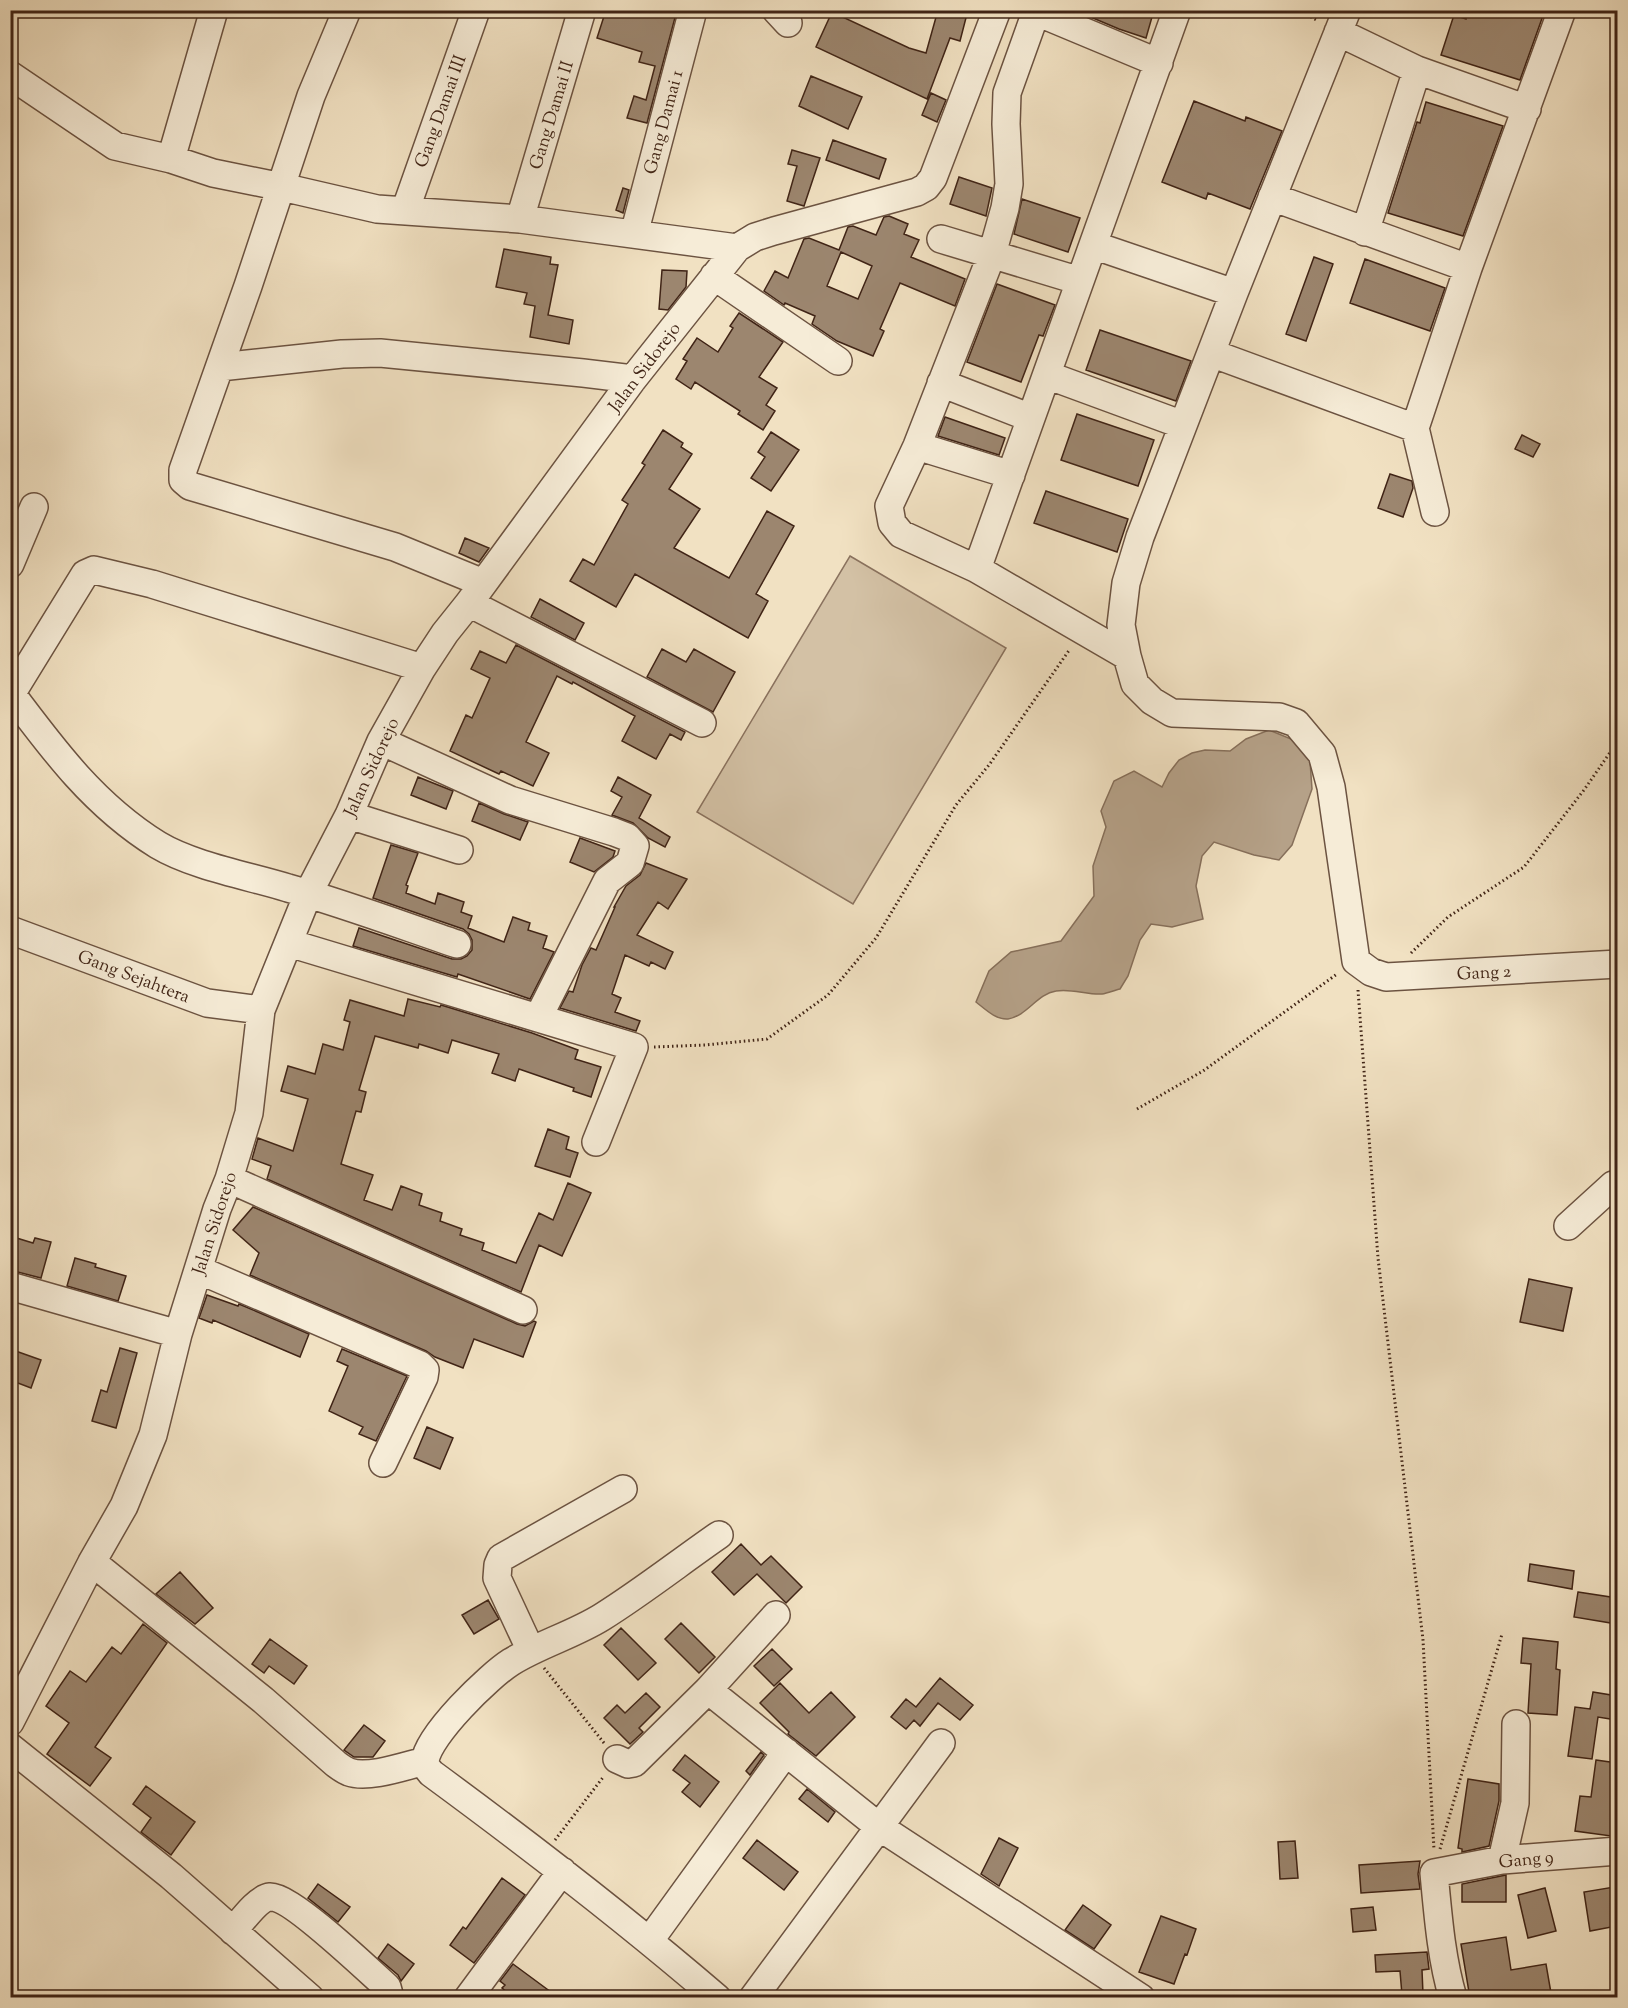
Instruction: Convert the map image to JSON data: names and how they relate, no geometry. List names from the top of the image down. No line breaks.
{"streets":{"street":["Gang Damai III","Gang Damai II","Gang Damai 1","Jalan Sidorejo","Gang 2","Gang Sejahtera","Gang 9"]},"crossings":[["Jalan Sidorejo","Gang Sejahtera"]]}
